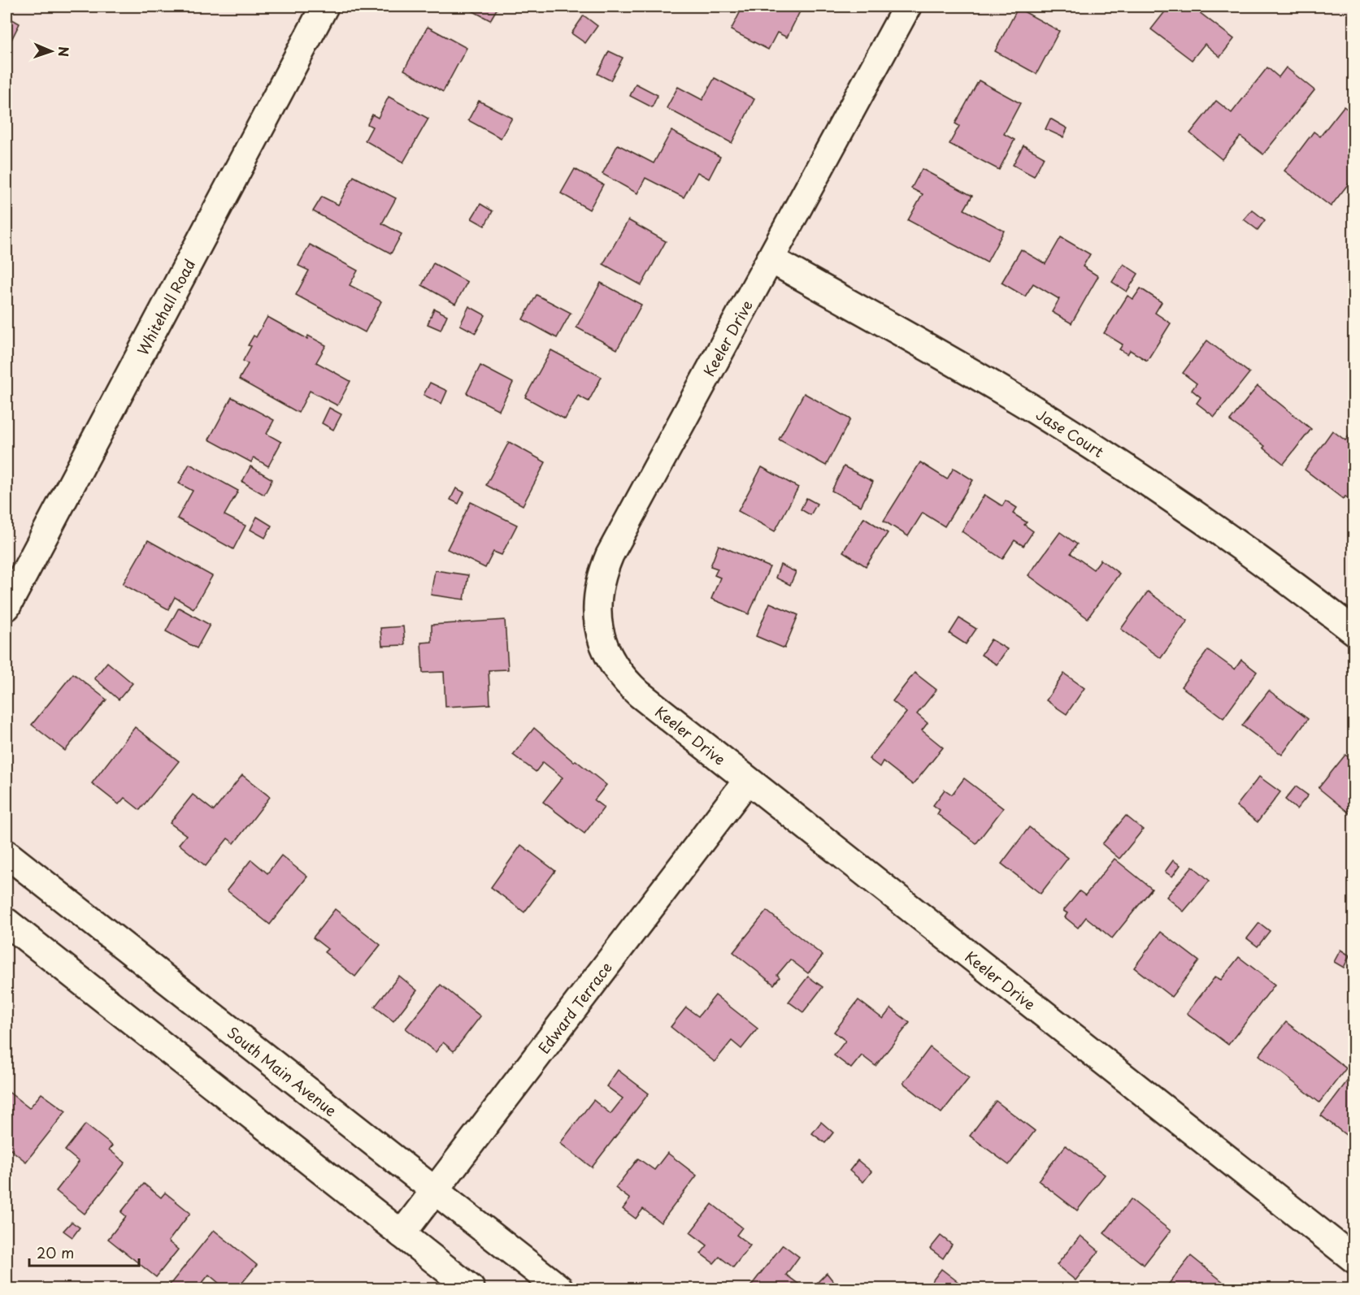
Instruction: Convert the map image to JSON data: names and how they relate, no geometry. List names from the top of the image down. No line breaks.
{"streets":{"street":["Whitehall Road","Keeler Drive","Jase Court","Edward Terrace","South Main Avenue"]},"crossings":[["Keeler Drive","Jase Court"],["Keeler Drive","Edward Terrace"],["Edward Terrace","South Main Avenue"]],"scale_bar":"20 m","north":"right"}
